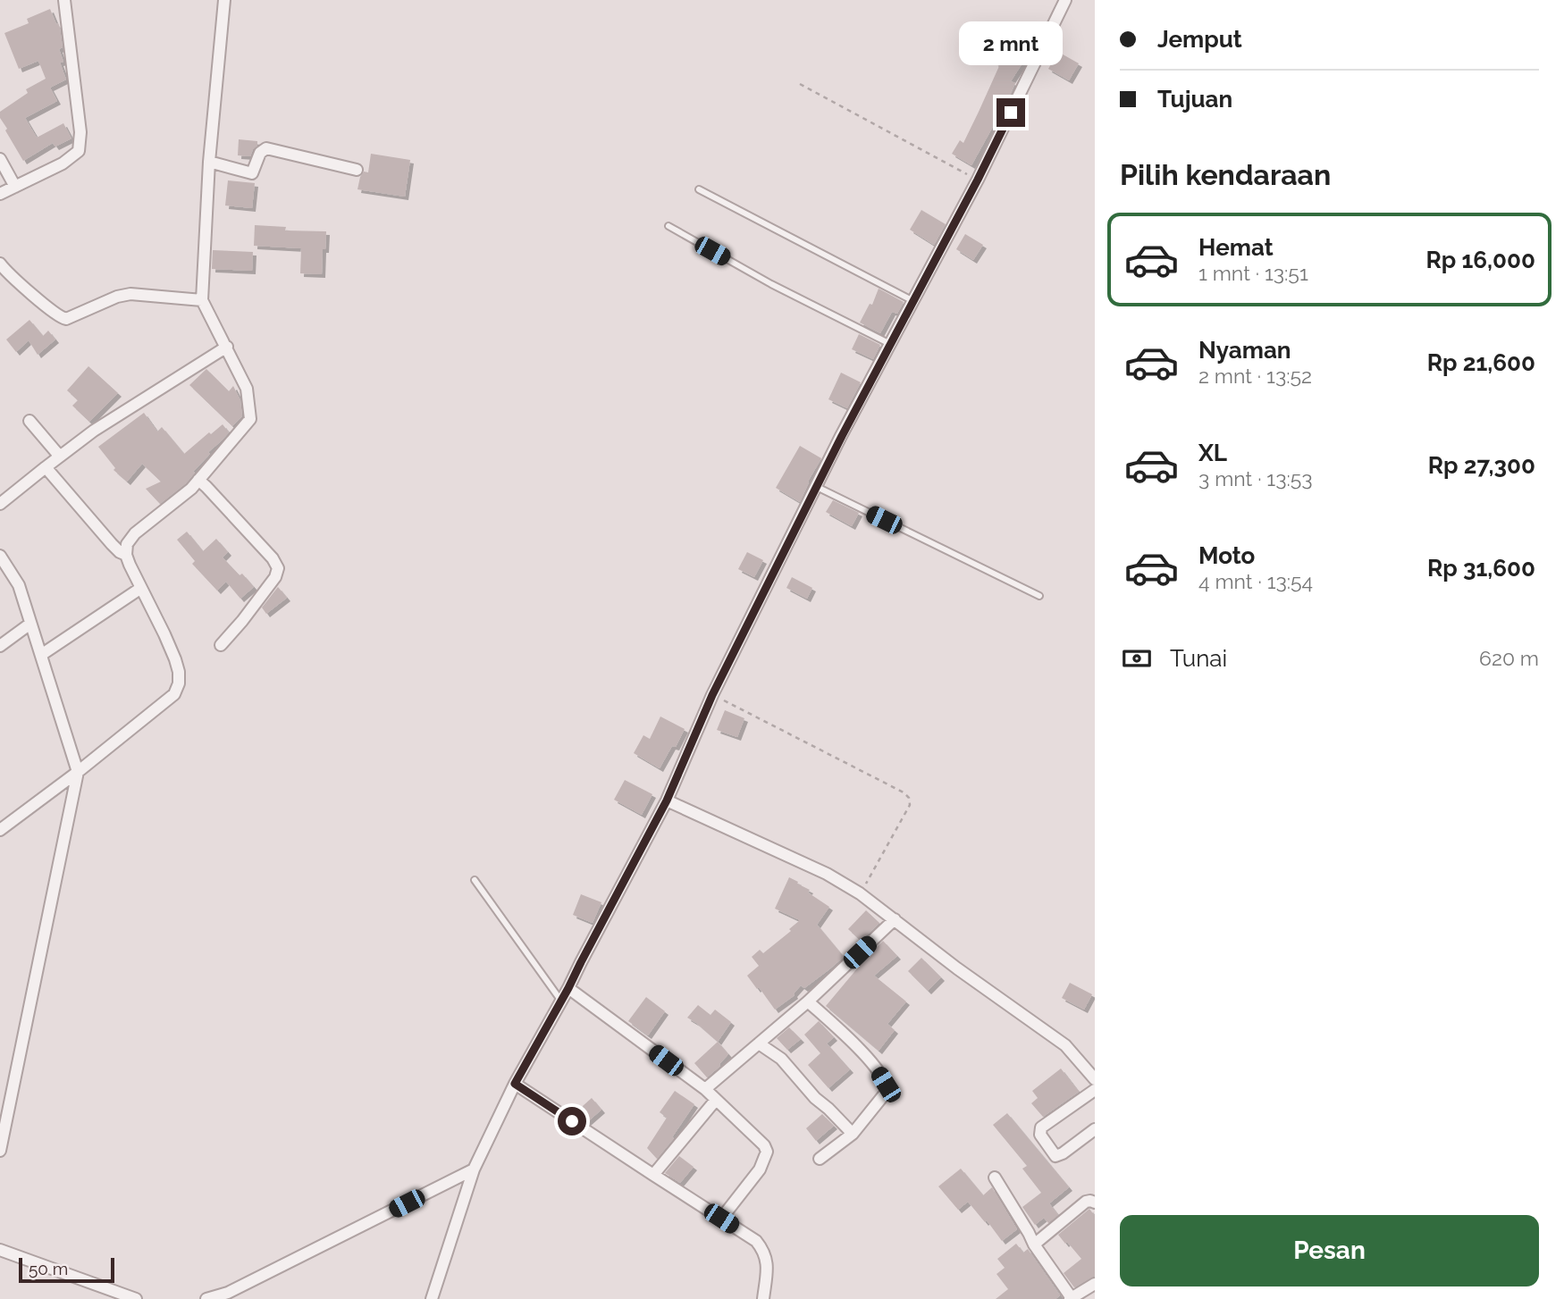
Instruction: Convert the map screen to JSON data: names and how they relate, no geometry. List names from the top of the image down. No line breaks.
{"scale_bar":"50 m","page":{"banner":["Jemput","Tujuan"],"bubble":"2 mnt","heading":"Pilih kendaraan","list":[{"name":"Hemat","note":"1 mnt · 13:51","value":"Rp 16,000"},{"name":"Nyaman","note":"2 mnt · 13:52","value":"Rp 21,600"},{"name":"XL","note":"3 mnt · 13:53","value":"Rp 27,300"},{"name":"Moto","note":"4 mnt · 13:54","value":"Rp 31,600"}],"pay":["Tunai","620 m"],"buttons":"Pesan","scale":"50 m"}}
